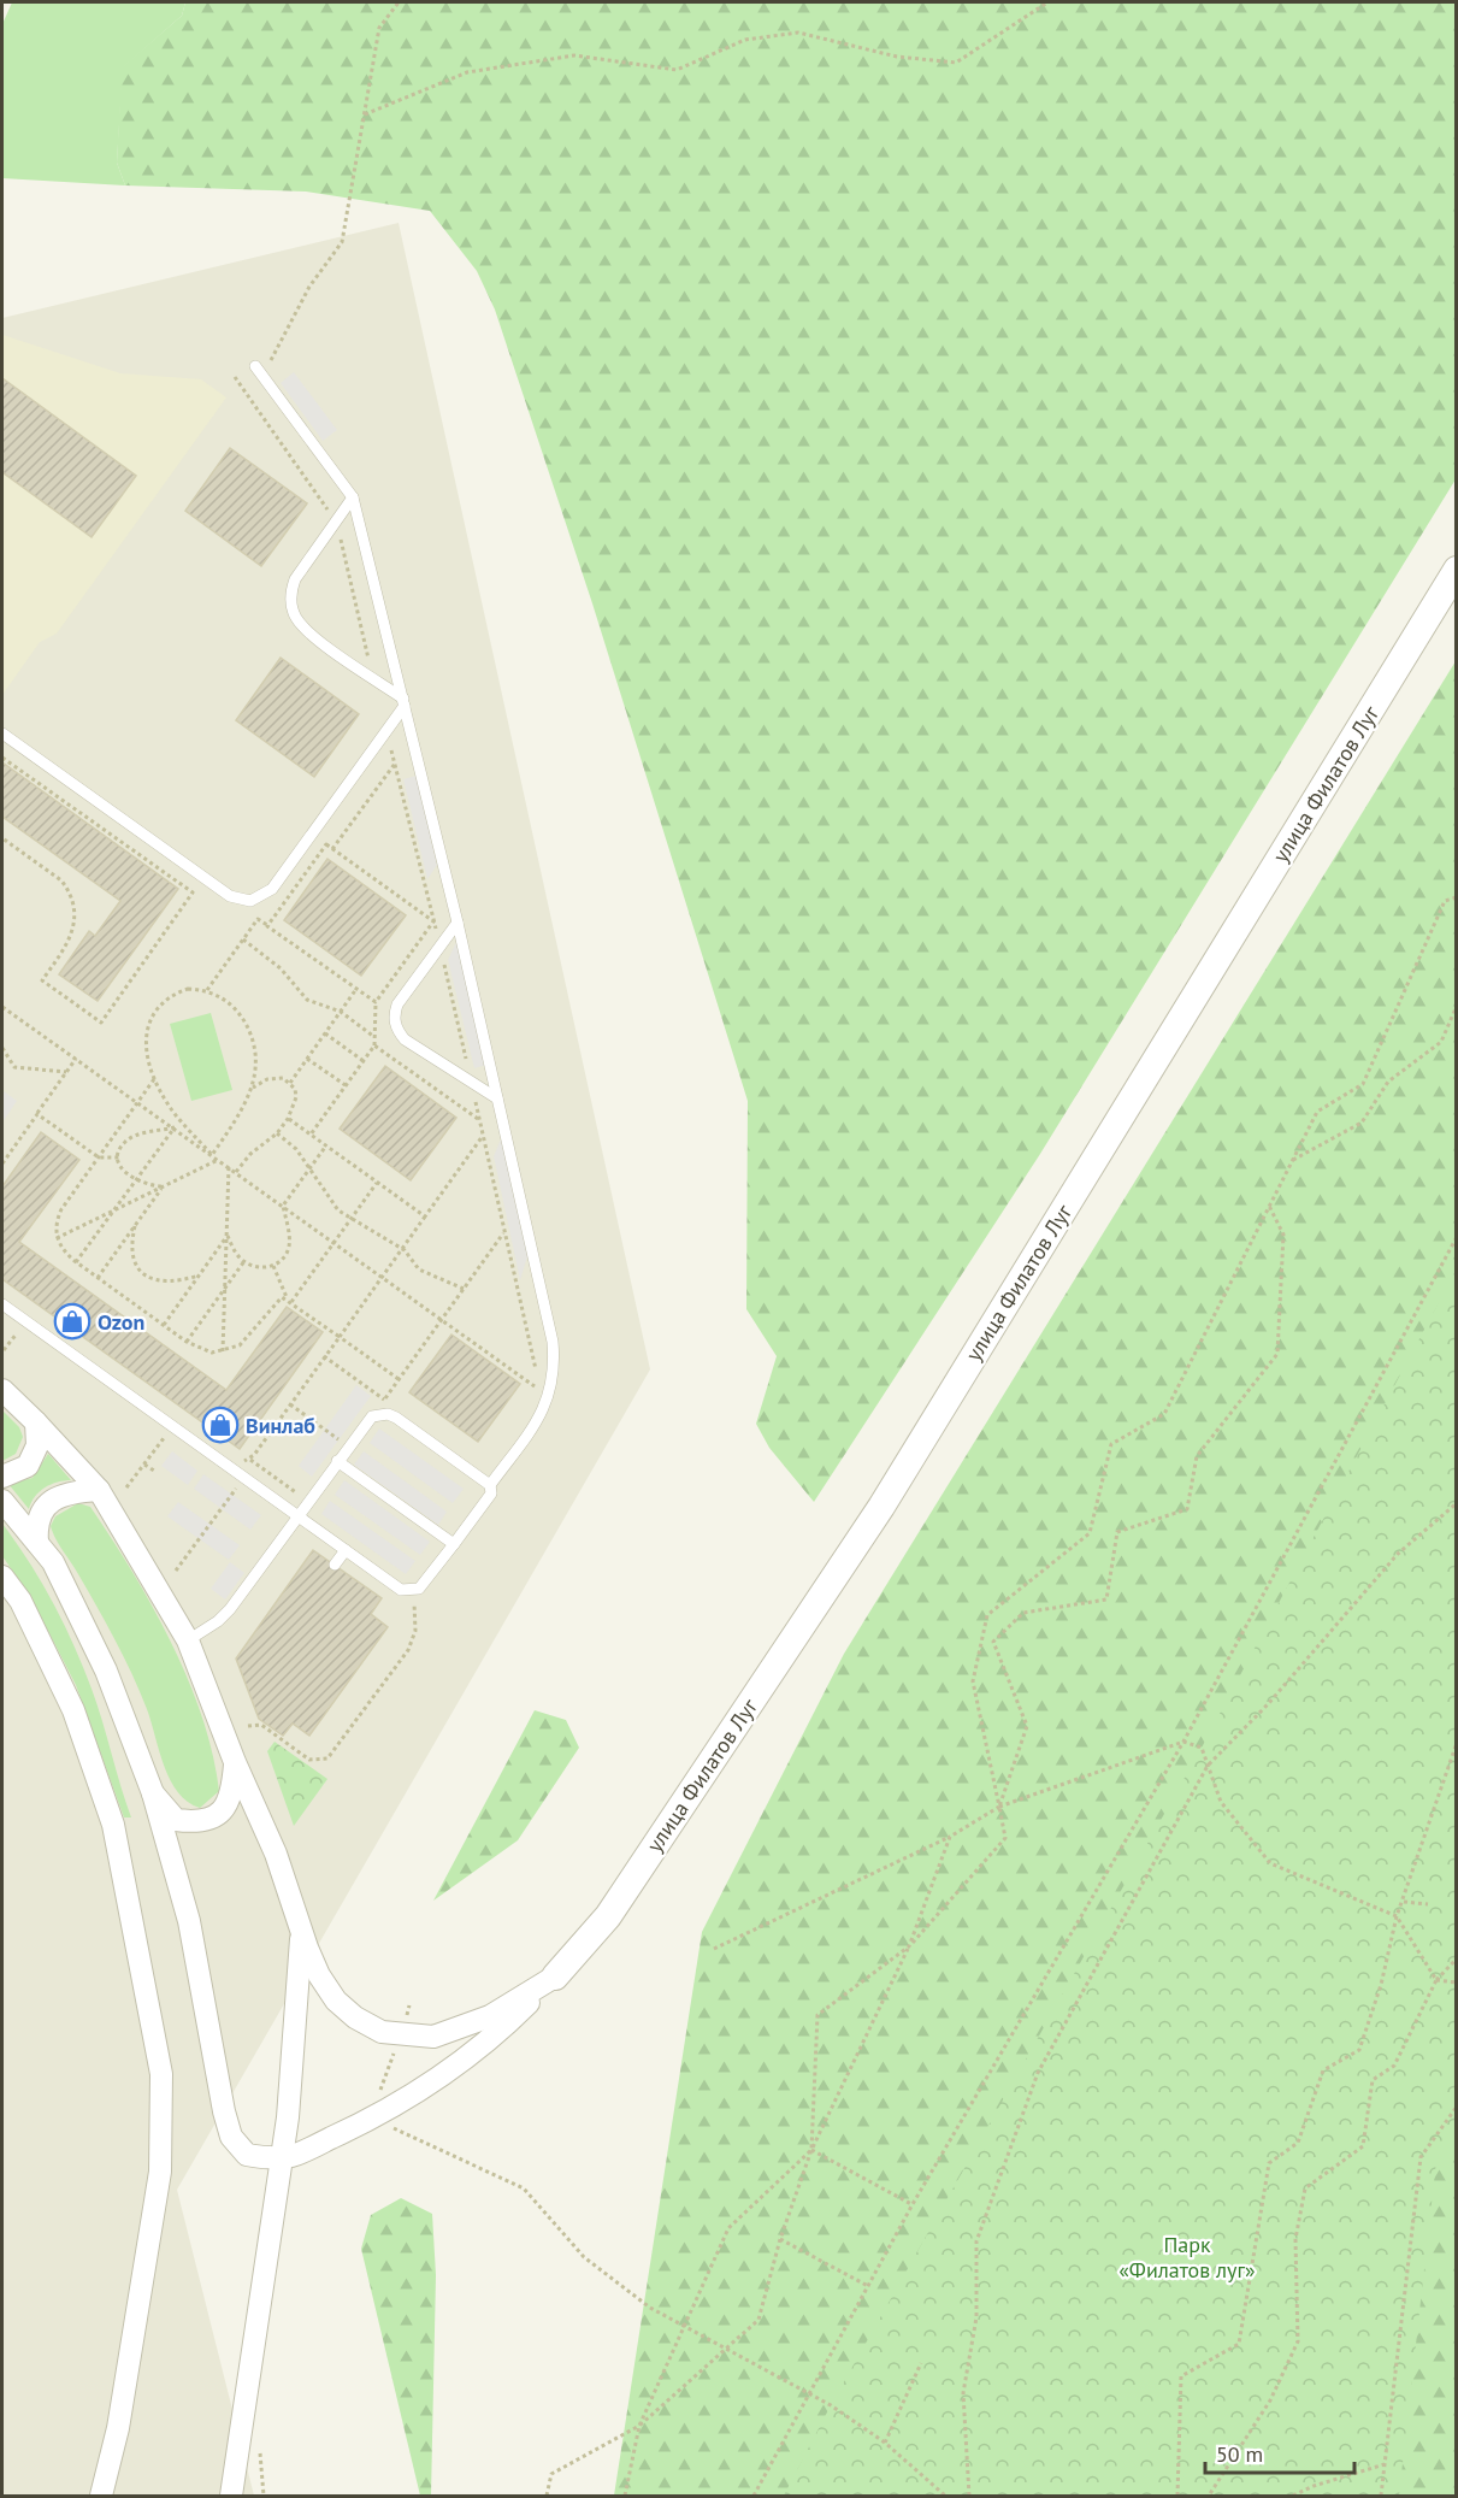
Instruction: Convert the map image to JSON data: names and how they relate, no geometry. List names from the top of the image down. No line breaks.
{"streets":{"street":["улица Филатов Луг"]},"parks":["Парк «Филатов луг»"],"places":{"shop":["Ozon","Винлаб"]},"scale_bar":"50 m"}
